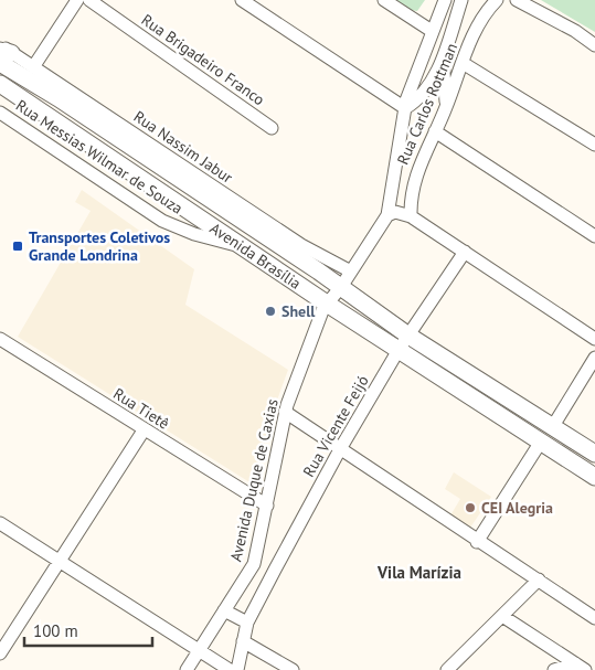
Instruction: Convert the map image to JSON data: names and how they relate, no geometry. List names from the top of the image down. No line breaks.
{"streets":{"highway":["Avenida Brasília"],"street":["Rua Brigadeiro Franco","Rua Carlos Rottman","Rua Nassim Jabur","Rua Messias Wilmar de Souza","Rua Tietê","Rua Vicente Feijó","Avenida Duque de Caxias"]},"crossings":[["Rua Nassim Jabur","Avenida Brasília"],["Rua Nassim Jabur","Avenida Duque de Caxias"],["Rua Messias Wilmar de Souza","Avenida Brasília"],["Avenida Brasília","Rua Vicente Feijó"],["Avenida Brasília","Avenida Duque de Caxias"],["Rua Tietê","Avenida Duque de Caxias"]],"districts":["Vila Marízia"],"places":{"transit":["Transportes Coletivos Grande Londrina"],"other":["Shell","CEI Alegria"]},"scale_bar":"100 m"}
